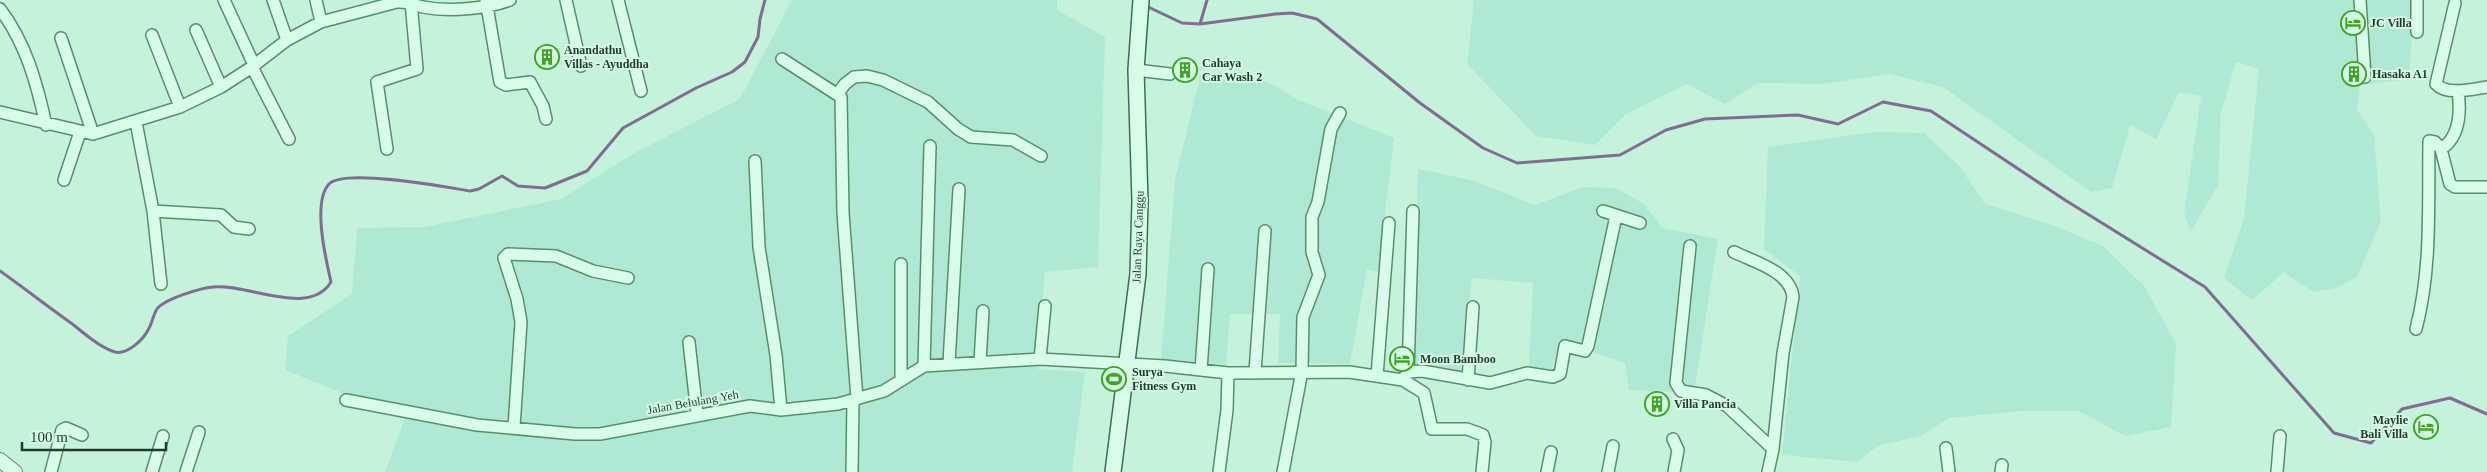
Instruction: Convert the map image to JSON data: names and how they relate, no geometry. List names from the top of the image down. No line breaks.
{"streets":{"main road":["Jalan Raya Canggu"],"street":["Jalan Belulang Yeh"]},"crossings":[["Jalan Raya Canggu","Jalan Belulang Yeh"]],"places":{"hotel":["JC Villa","Moon Bamboo","Maylie Bali Villa"],"building":["Anandathu Villas - Ayuddha","Cahaya Car Wash 2","Hasaka A1","Villa Pancia"],"sports":["Surya Fitness Gym"]},"scale_bar":"100 m"}
